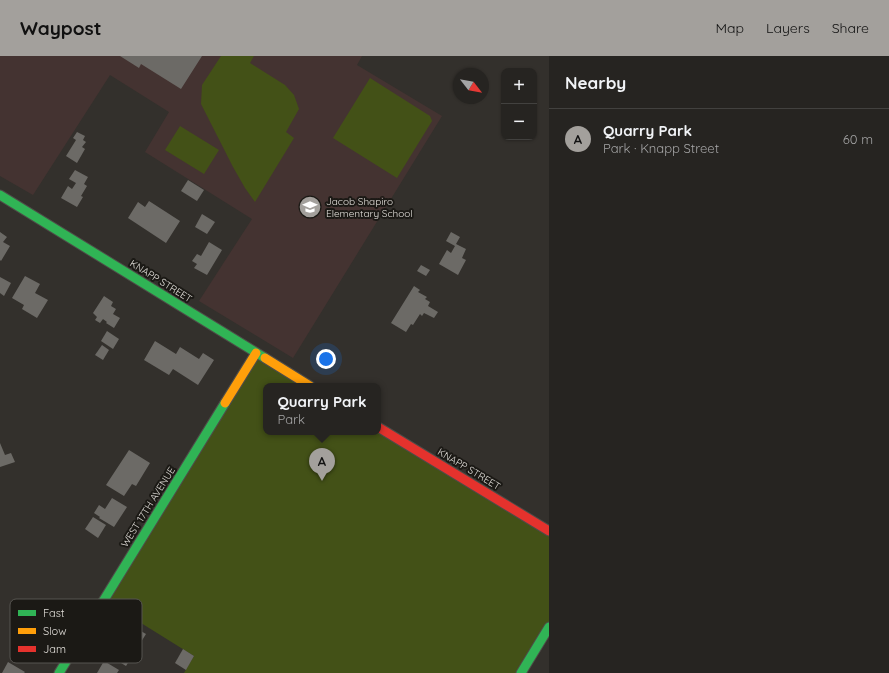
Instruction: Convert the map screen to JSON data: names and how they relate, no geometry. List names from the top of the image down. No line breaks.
{"streets":{"street":["KNAPP STREET","WEST 17TH AVENUE"]},"crossings":[["KNAPP STREET","WEST 17TH AVENUE"]],"places":{"school or university":["Jacob Shapiro Elementary School"]},"legend":["Fast","Slow","Jam"],"north":"bottom right","page":{"header":"Waypost","nav":["Map","Layers","Share"],"heading":"Nearby","map_buttons":["+","−"],"list":[{"mark":"A","name":"Quarry Park","note":"Park · Knapp Street","value":"60 m"}],"popup":["Quarry Park","Park"],"pins":"A"}}
